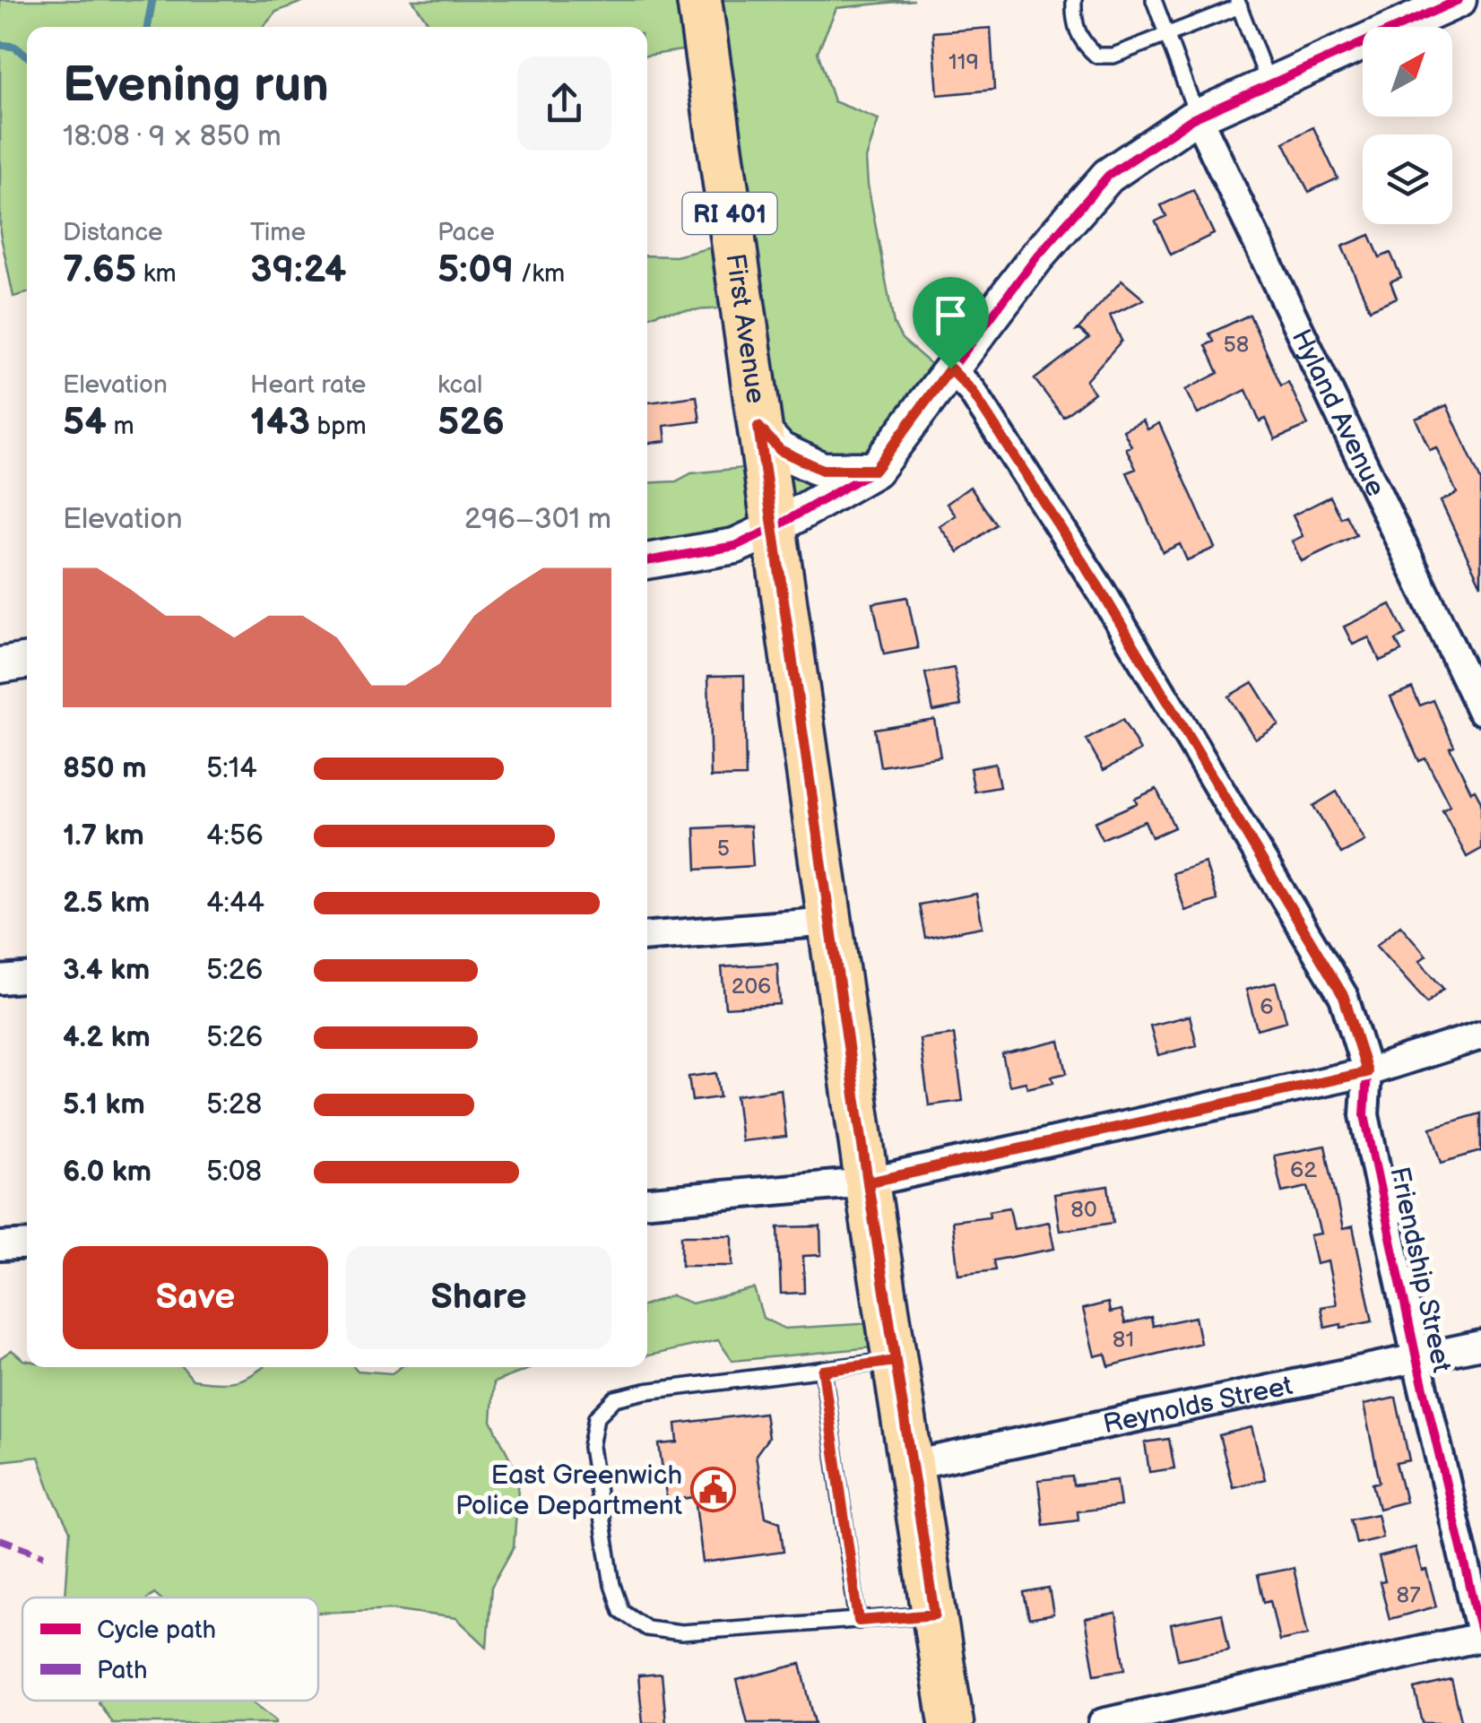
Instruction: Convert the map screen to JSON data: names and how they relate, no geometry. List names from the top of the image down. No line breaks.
{"streets":{"main road":["RI 401","First Avenue"],"street":["Hyland Avenue","Friendship Street","Reynolds Street"]},"crossings":[["First Avenue","Reynolds Street"],["Friendship Street","Reynolds Street"]],"places":{"public building":["East Greenwich Police Department"]},"house_numbers":["119","58","5","206","6","62","80","81","87"],"legend":["Cycle path","Path"],"north":"top right","page":{"heading":["Evening run","18:08 · 9 × 850 m"],"stats":[["Distance","7.65 km"],["Time","39:24"],["Pace","5:09 /km"],["Elevation","54 m"],["Heart rate","143 bpm"],["kcal","526"]],"chart":["Elevation","296–301 m"],"list":[{"name":"850 m","note":"5:14"},{"name":"1.7 km","note":"4:56"},{"name":"2.5 km","note":"4:44"},{"name":"3.4 km","note":"5:26"},{"name":"4.2 km","note":"5:26"},{"name":"5.1 km","note":"5:28"},{"name":"6.0 km","note":"5:08"}],"buttons":["Save","Share"]}}
